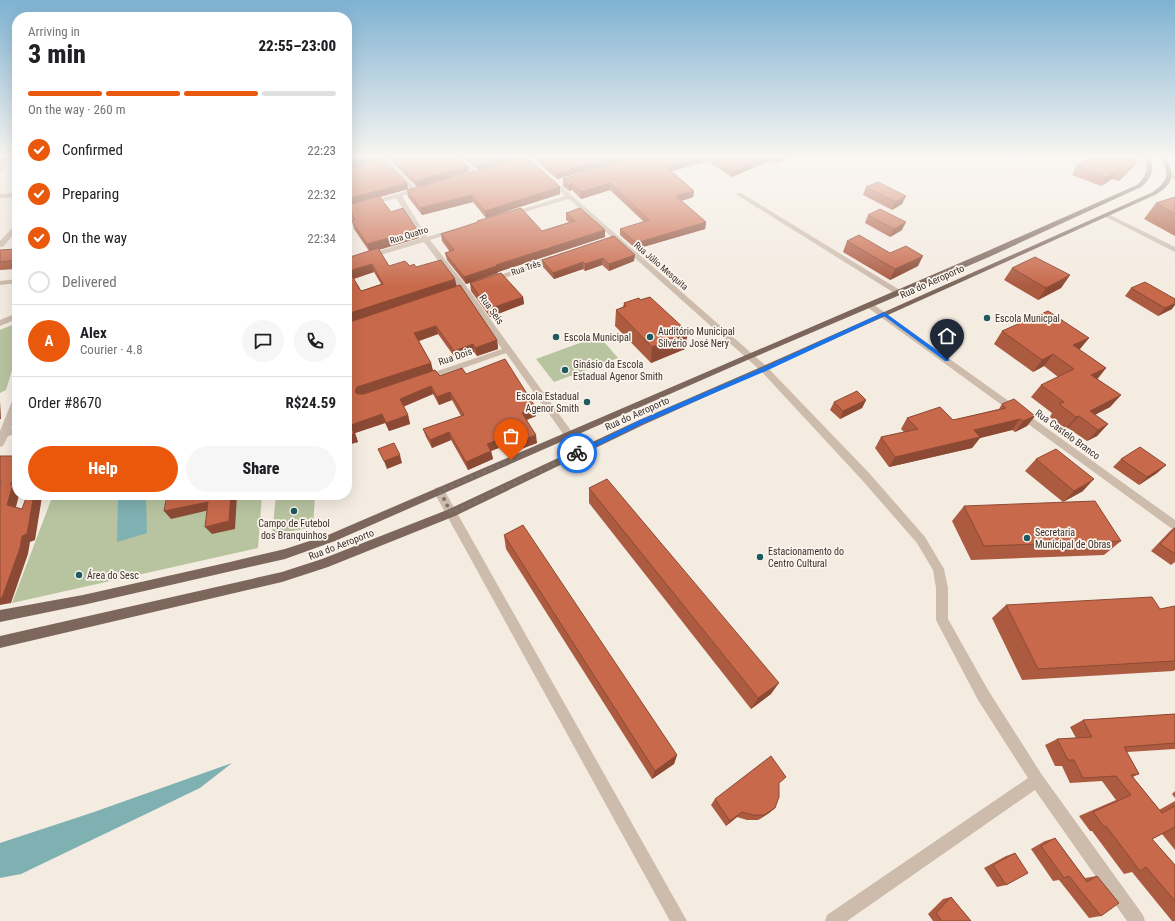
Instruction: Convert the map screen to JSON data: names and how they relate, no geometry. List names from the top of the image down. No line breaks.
{"streets":{"main road":["Rua do Aeroporto"],"street":["Rua Quatro","Rua Júlio Mesquita","Rua Três","Rua Seis","Rua Dois","Rua Castelo Branco"]},"crossings":[["Rua Quatro","Rua Seis"],["Rua Júlio Mesquita","Rua do Aeroporto"],["Rua do Aeroporto","Rua Seis"],["Rua do Aeroporto","Rua Castelo Branco"],["Rua Seis","Rua Dois"]],"places":["Escola Municpal","Escola Municipal","Auditório Municipal Silvério José Nery","Ginásio da Escola Estadual Agenor Smith","Escola Estadual Agenor Smith","Campo de Futebol dos Branquinhos","Secretaria Municipal de Obras","Estacionamento do Centro Cultural","Área do Sesc"],"page":{"heading":["3 min","Arriving in","22:55–23:00"],"panel":["Alex","Courier · 4.8","Order #8670","R$24.59"],"bar":"On the way · 260 m","list":[["Confirmed","22:23"],["Preparing","22:32"],["On the way","22:34"],"Delivered"],"round":"A","buttons":["Help","Share"]}}
